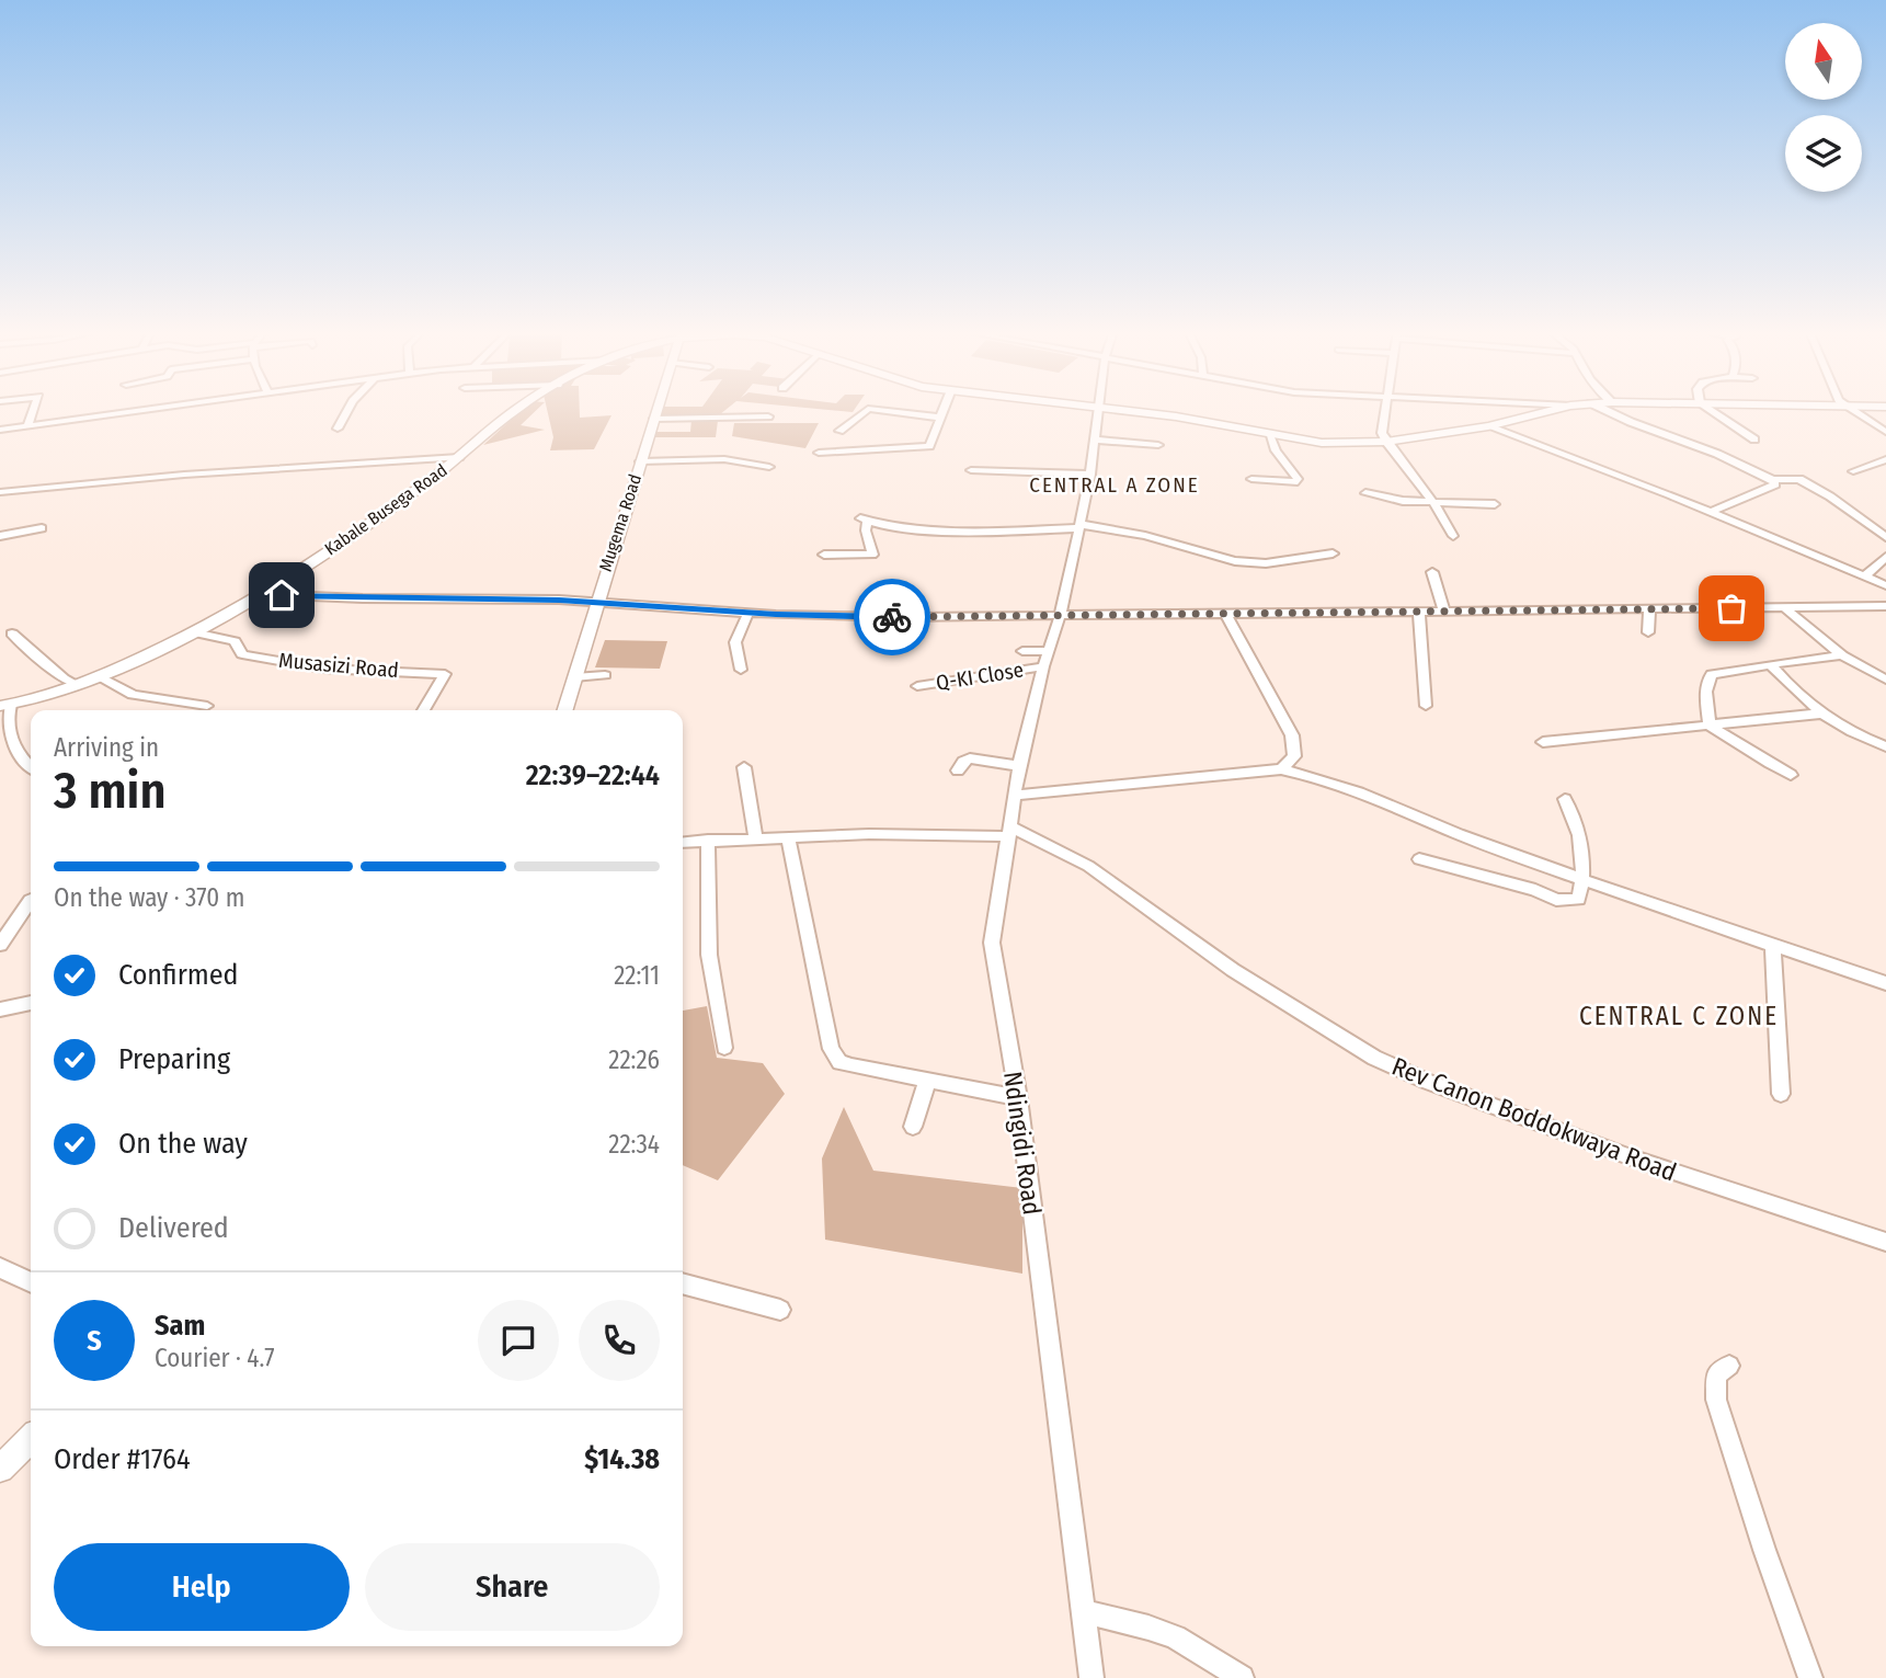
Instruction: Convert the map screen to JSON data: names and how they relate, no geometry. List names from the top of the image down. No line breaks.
{"streets":{"street":["Kabale Busega Road","Mugema Road","Musasizi Road","Q-KI Close","Rev Canon Boddokwaya Road","Ndingidi Road"]},"crossings":[["Kabale Busega Road","Musasizi Road"],["Q-KI Close","Ndingidi Road"],["Rev Canon Boddokwaya Road","Ndingidi Road"]],"districts":["CENTRAL A ZONE","CENTRAL C ZONE"],"north":"top","page":{"heading":["3 min","Arriving in","22:39–22:44"],"panel":["Sam","Courier · 4.7","Order #1764","$14.38"],"bar":"On the way · 370 m","list":[["Confirmed","22:11"],["Preparing","22:26"],["On the way","22:34"],"Delivered"],"round":"S","buttons":["Help","Share"]}}
